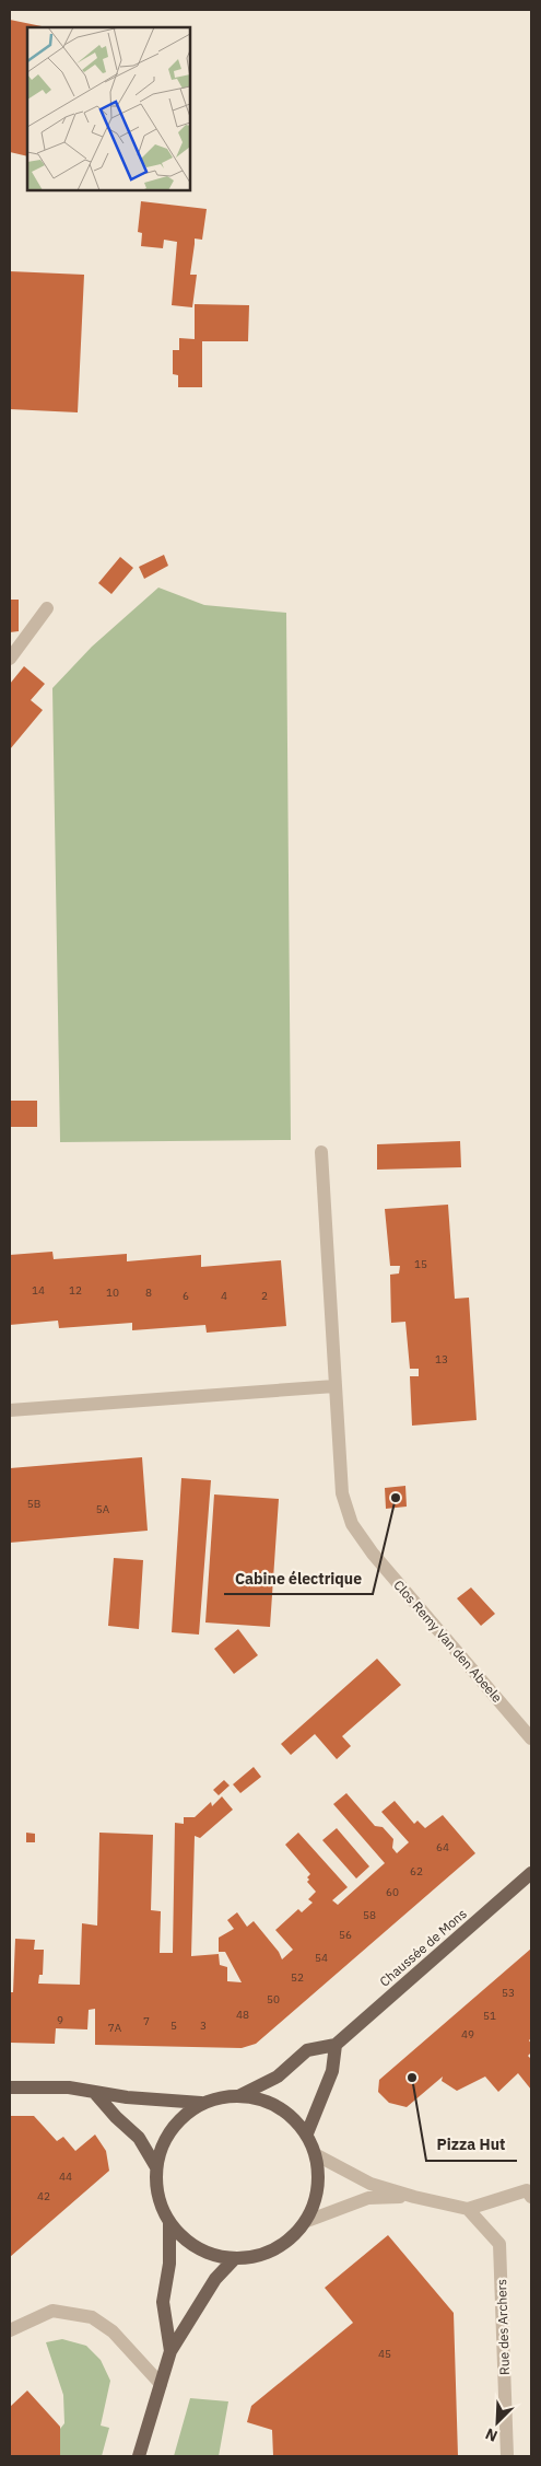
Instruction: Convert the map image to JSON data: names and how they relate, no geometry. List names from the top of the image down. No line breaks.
{"streets":{"main road":["Chaussée de Mons"],"street":["Clos Remy Van den Abeele","Rue des Archers"]},"places":["Cabine électrique","Pizza Hut"],"house_numbers":["15","14","12","10","8","6","4","2","13","5B","5A","64","62","60","58","56","54","52","53","50","48","51","9","7","5","3","7A","49","44","42","45"],"north":"bottom left"}
